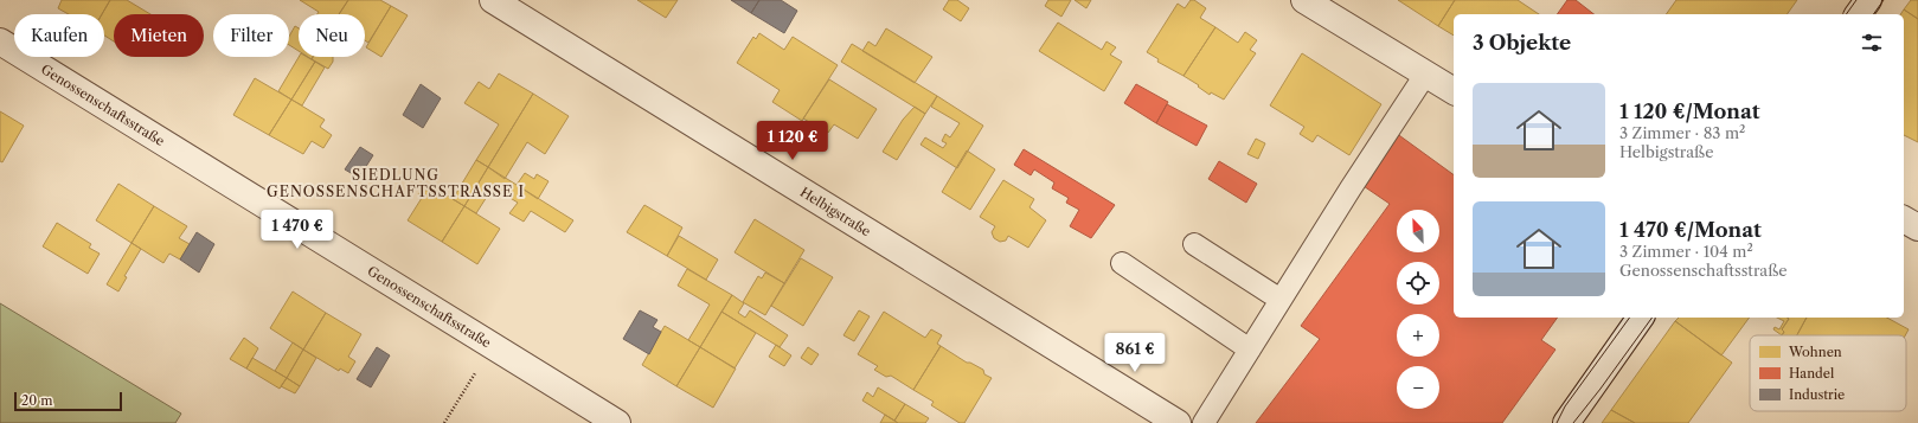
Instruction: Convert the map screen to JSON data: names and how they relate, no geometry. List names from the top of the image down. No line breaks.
{"streets":{"street":["Genossenschaftsstraße","Helbigstraße"]},"districts":["SIEDLUNG GENOSSENSCHAFTSSTRASSE I"],"legend":["Wohnen","Handel","Industrie"],"scale_bar":"20 m","north":"top left","page":{"chip":["Kaufen","Mieten","Filter","Neu"],"heading":"3 Objekte","list":[{"name":"1 120 €/Monat","note":"3 Zimmer · 83 m² · Helbigstraße"},{"name":"1 470 €/Monat","note":"3 Zimmer · 104 m² · Genossenschaftsstraße"}],"price":["1 120 €","1 470 €","861 €"],"map_buttons":["+","−"],"scale":"20 m"}}
